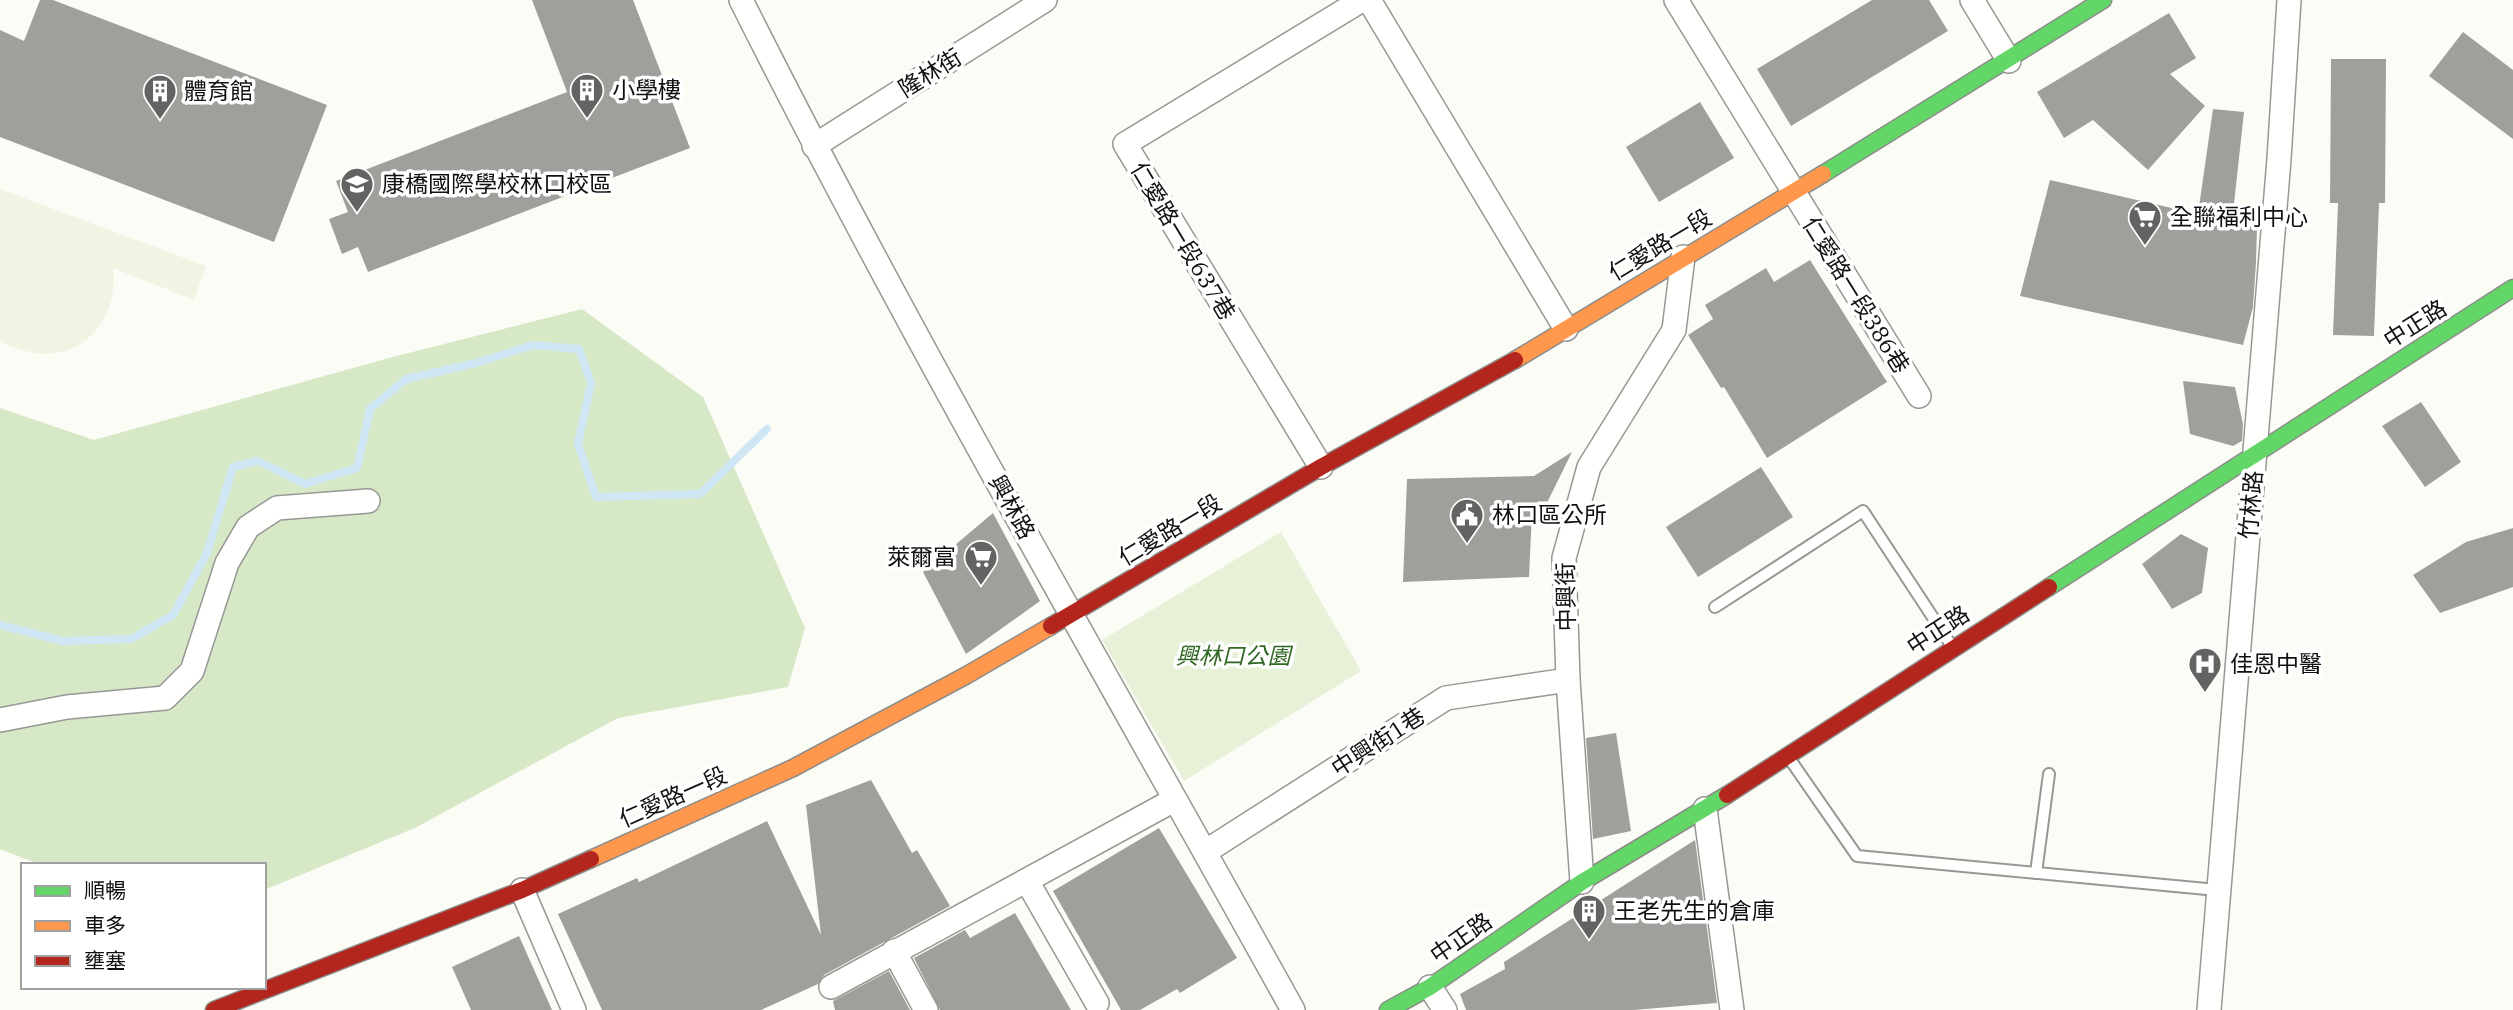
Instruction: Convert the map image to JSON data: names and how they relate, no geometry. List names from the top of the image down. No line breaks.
{"streets":{"main road":["仁愛路一段","中正路"],"street":["隆林街","仁愛路一段637巷","仁愛路一段386巷","竹林路","興林路","中興街","中興街1巷"]},"crossings":[["隆林街","興林路"],["仁愛路一段637巷","仁愛路一段"],["仁愛路一段","仁愛路一段386巷"],["仁愛路一段","興林路"],["仁愛路一段","中興街"],["中正路","竹林路"],["中正路","中興街"],["興林路","中興街1巷"],["中興街","中興街1巷"]],"parks":["興林口公園"],"places":{"building":["小學樓","體育館","王老先生的倉庫"],"school or university":["康橋國際學校林口校區"],"supermarket":["全聯福利中心","萊爾富"],"public building":["林口區公所"],"hospital":["佳恩中醫"]},"legend":["順暢","車多","壅塞"]}
